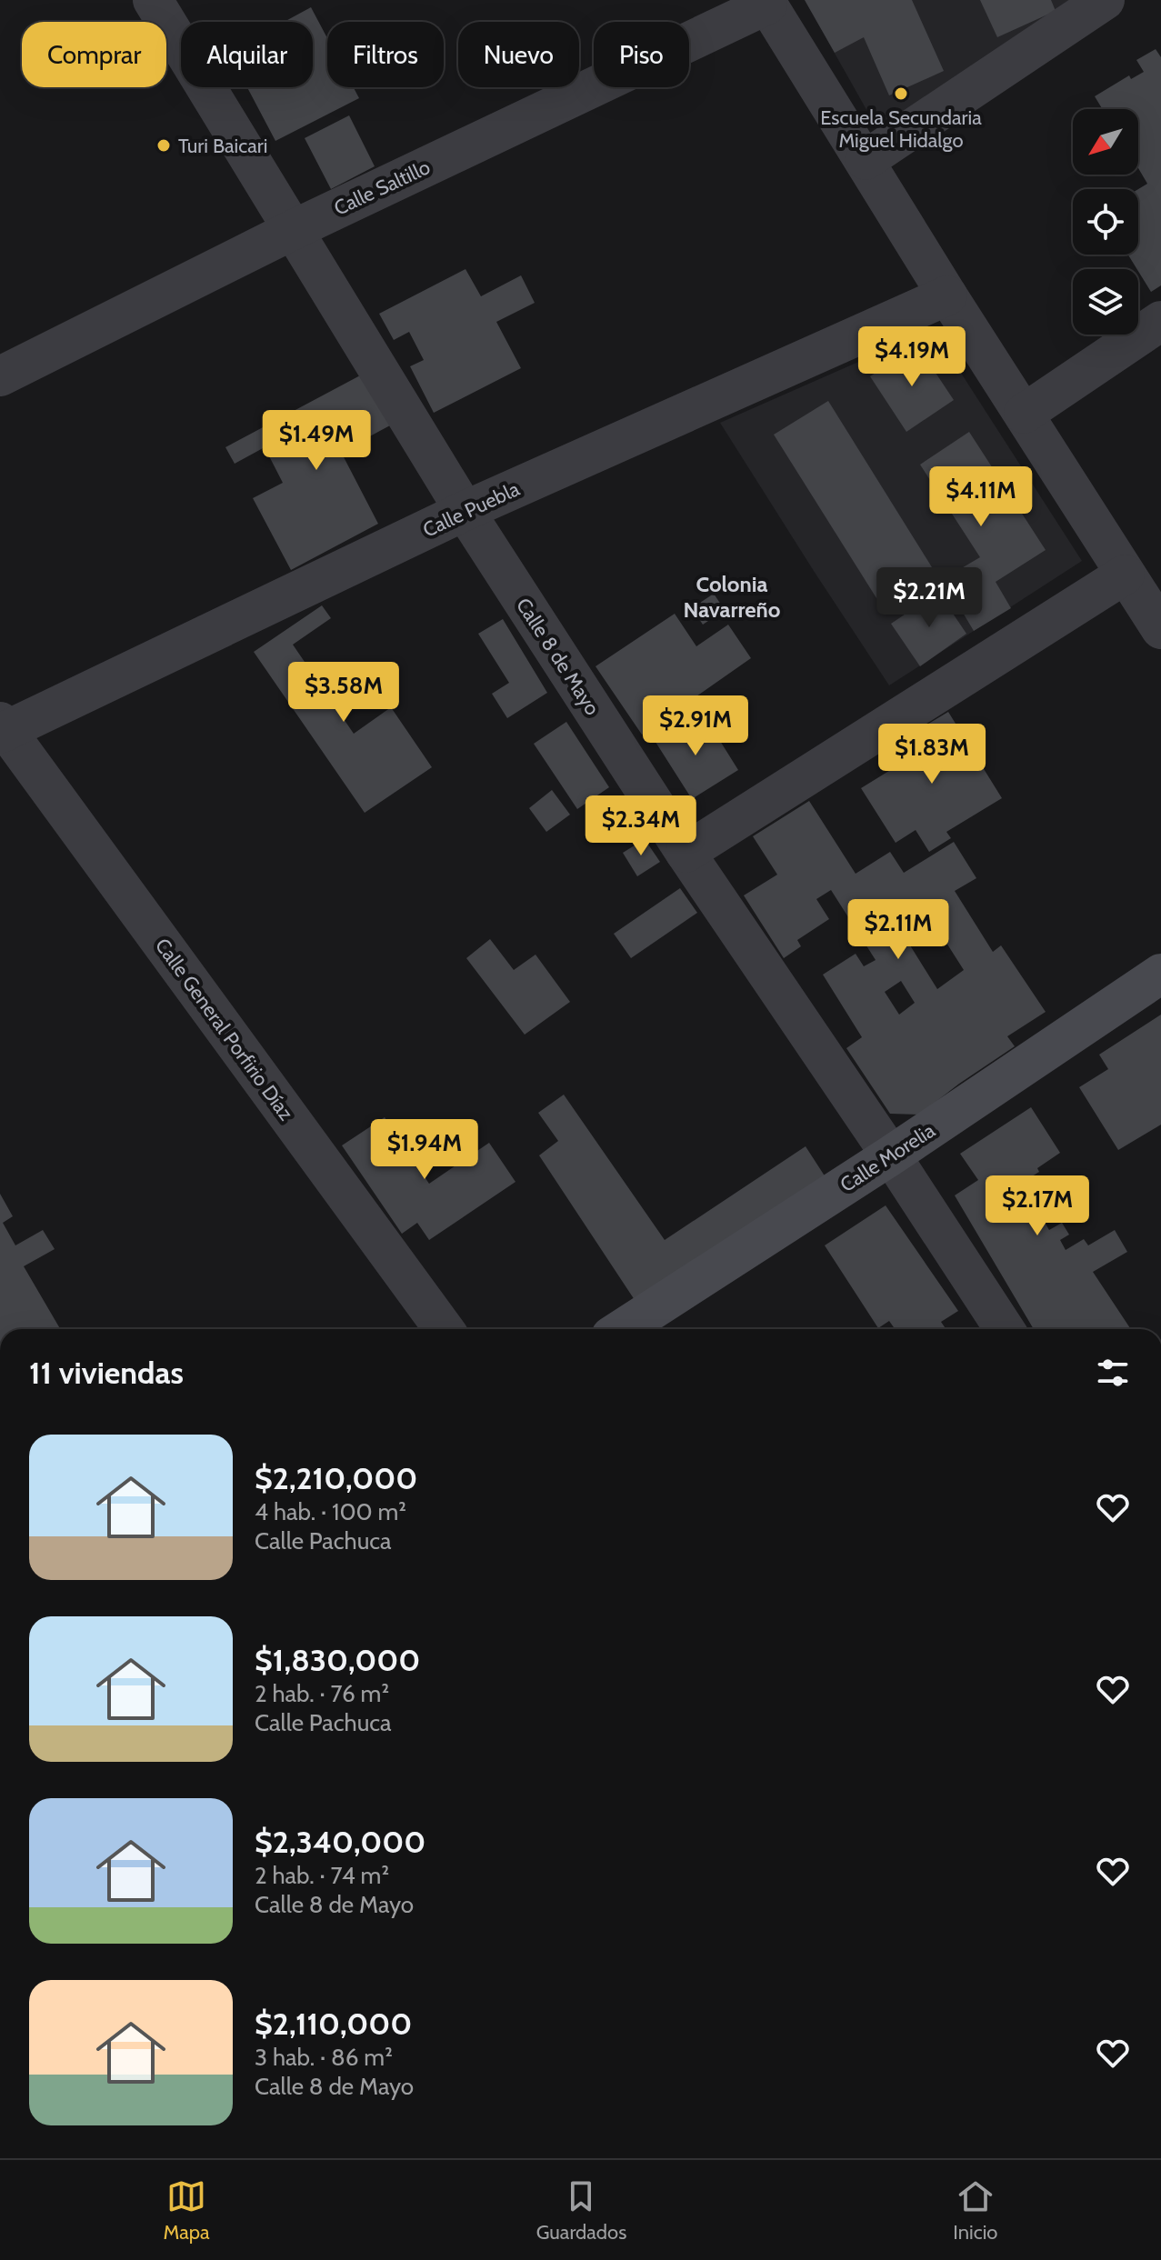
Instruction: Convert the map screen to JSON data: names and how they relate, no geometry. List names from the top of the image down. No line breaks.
{"streets":{"street":["Calle Saltillo","Calle Puebla","Calle 8 de Mayo","Calle General Porfirio Díaz","Calle Morelia"]},"crossings":[["Calle Saltillo","Calle 8 de Mayo"],["Calle Puebla","Calle 8 de Mayo"],["Calle Puebla","Calle General Porfirio Díaz"],["Calle 8 de Mayo","Calle Morelia"]],"districts":["Colonia Navarreño"],"places":["Escuela Secundaria Miguel Hidalgo","Turi Baicari"],"north":"bottom left","page":{"chip":["Comprar","Alquilar","Filtros","Nuevo","Piso"],"price":["$4.19M","$1.49M","$4.11M","$2.21M","$3.58M","$2.91M","$1.83M","$2.34M","$2.11M","$1.94M","$2.17M"],"heading":"11 viviendas","list":[{"name":"$2,210,000","note":"4 hab. · 100 m² · Calle Pachuca"},{"name":"$1,830,000","note":"2 hab. · 76 m² · Calle Pachuca"},{"name":"$2,340,000","note":"2 hab. · 74 m² · Calle 8 de Mayo"},{"name":"$2,110,000","note":"3 hab. · 86 m² · Calle 8 de Mayo"}],"tabs":["Mapa","Guardados","Inicio"]}}
